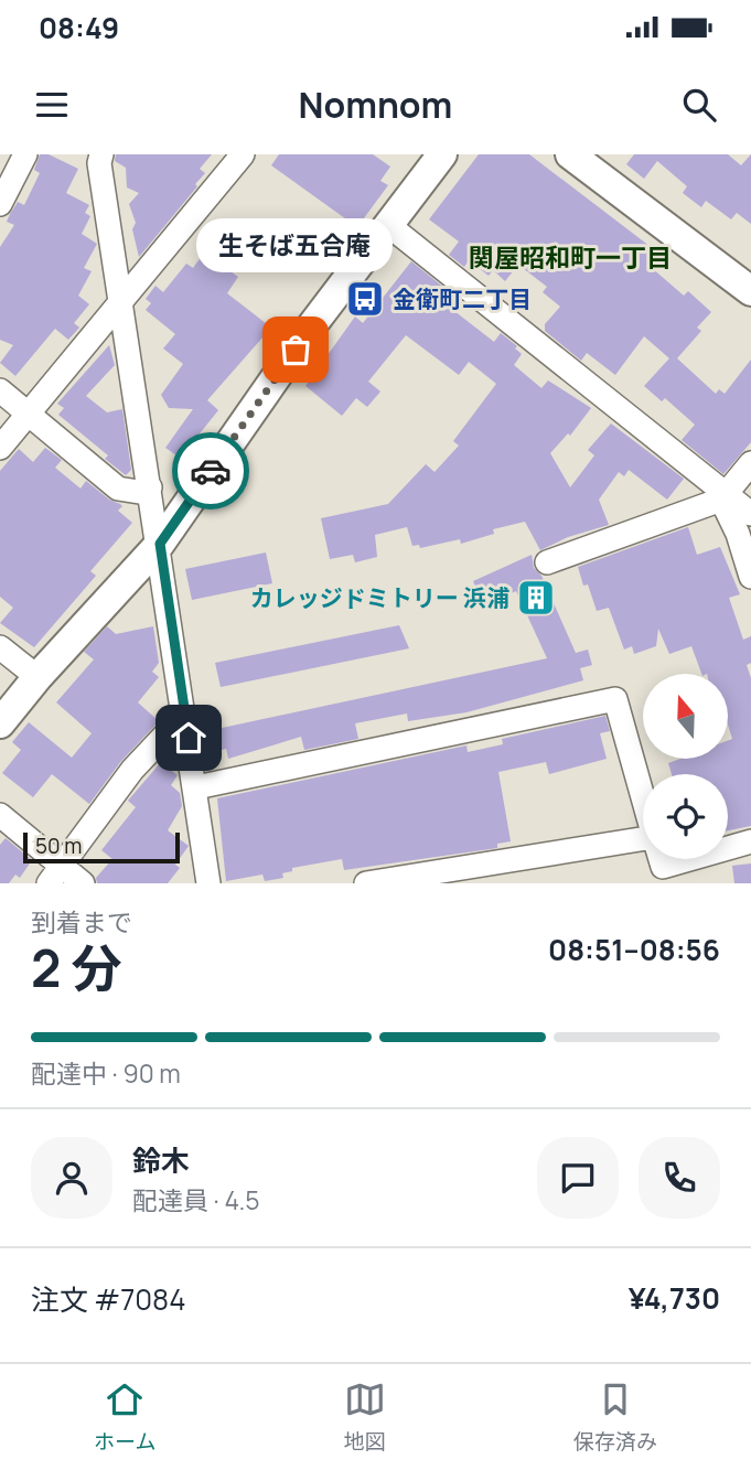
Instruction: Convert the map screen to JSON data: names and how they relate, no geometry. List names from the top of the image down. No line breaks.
{"districts":["関屋昭和町一丁目"],"places":{"bus stop":["金衛町二丁目"],"other":["生そば五合庵"],"building":["カレッジドミトリー 浜浦"]},"scale_bar":"50 m","north":"top","page":{"status":"08:49","header":"Nomnom","bubble":"生そば五合庵","scale":"50 m","heading":["2 分","到着まで","08:51–08:56"],"panel":["鈴木","配達員 · 4.5","注文 #7084","¥4,730"],"bar":"配達中 · 90 m","tabs":["ホーム","地図","保存済み"]}}
